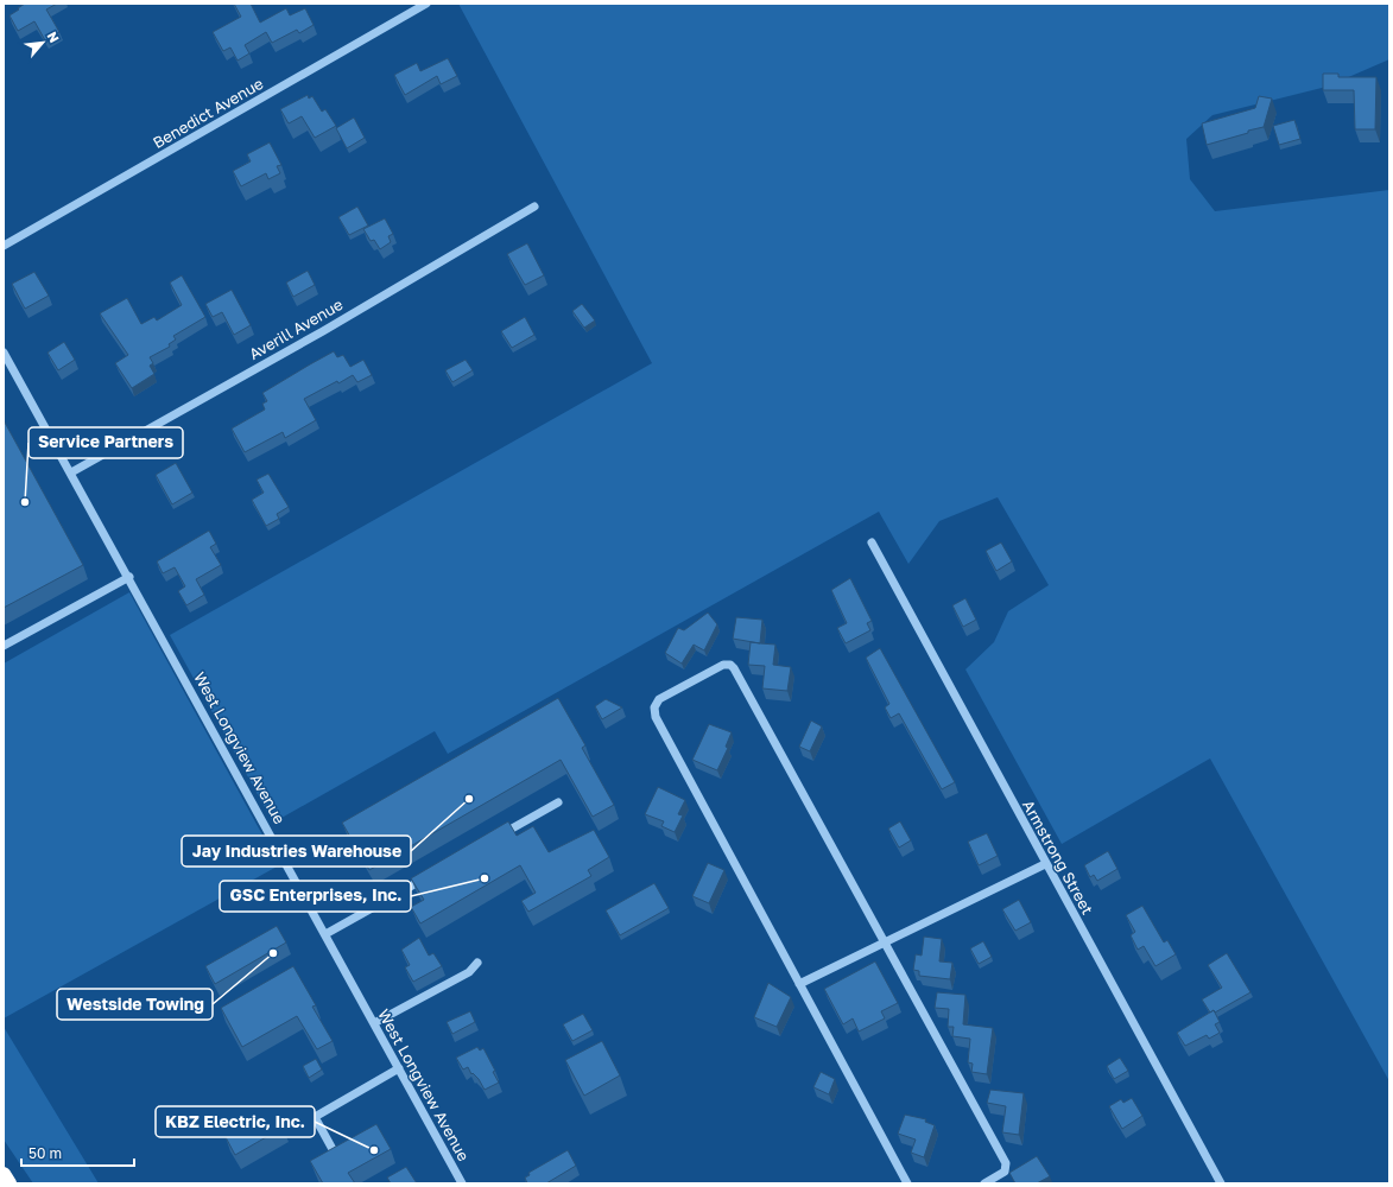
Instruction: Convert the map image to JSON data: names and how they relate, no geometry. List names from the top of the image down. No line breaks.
{"streets":{"street":["Benedict Avenue","Averill Avenue","West Longview Avenue","Armstrong Street"]},"crossings":[["Averill Avenue","West Longview Avenue"]],"places":["Service Partners","Jay Industries Warehouse","GSC Enterprises, Inc.","Westside Towing","KBZ Electric, Inc."],"scale_bar":"50 m","north":"top right"}
